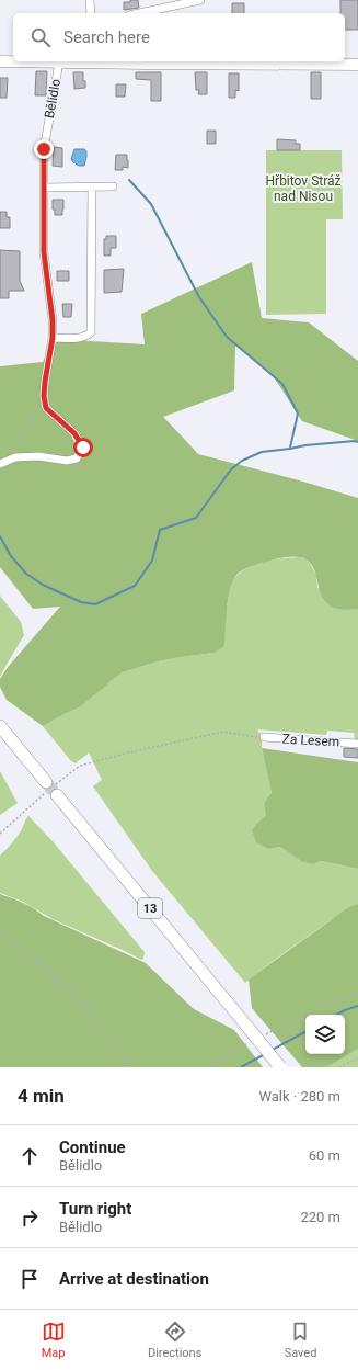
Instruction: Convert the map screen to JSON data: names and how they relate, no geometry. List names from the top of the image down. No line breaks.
{"streets":{"main road":["13"],"street":["Bělidlo","Za Lesem"]},"parks":["Hřbitov Stráž nad Nisou"],"page":{"search":"Search here","heading":["4 min","Walk · 280 m"],"list":[["Continue","Bělidlo","60 m"],["Turn right","Bělidlo","220 m"],"Arrive at destination"],"nav":["Map","Directions","Saved"]}}
